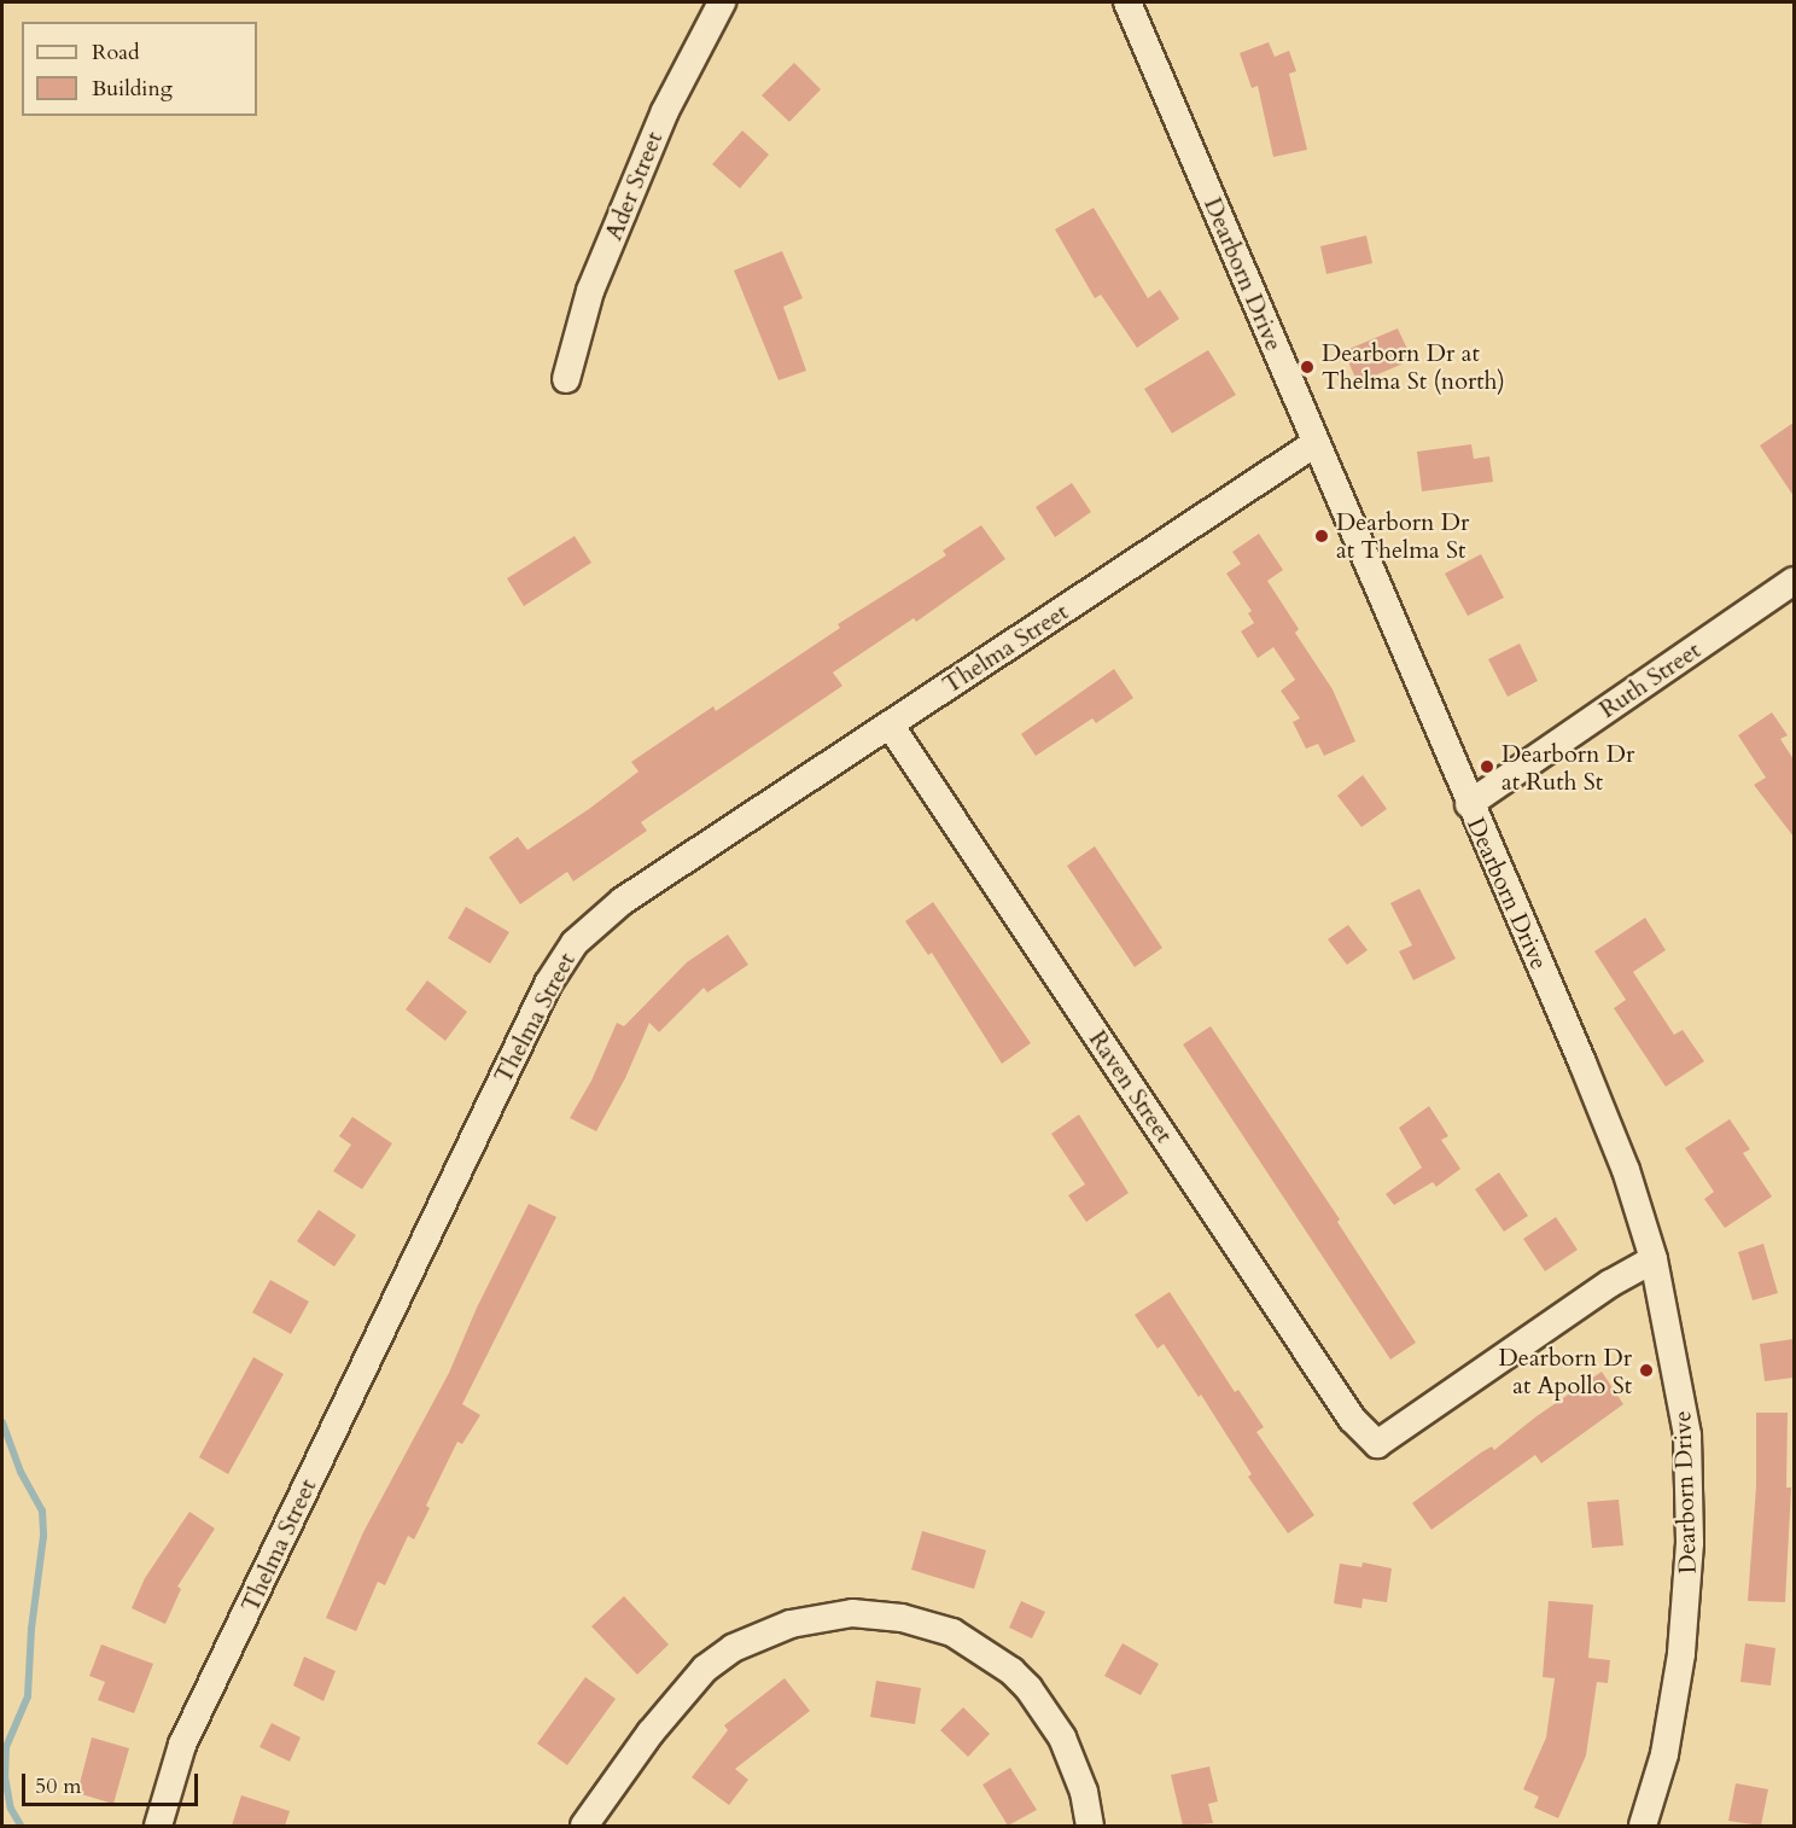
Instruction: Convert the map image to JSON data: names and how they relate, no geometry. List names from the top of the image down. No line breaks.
{"streets":{"street":["Ader Street","Dearborn Drive","Thelma Street","Ruth Street","Raven Street"]},"crossings":[["Dearborn Drive","Thelma Street"],["Dearborn Drive","Ruth Street"],["Dearborn Drive","Raven Street"],["Thelma Street","Raven Street"]],"places":["Dearborn Dr at Thelma St (north)","Dearborn Dr at Thelma St","Dearborn Dr at Ruth St","Dearborn Dr at Apollo St"],"legend":["Road","Building"],"scale_bar":"50 m"}
